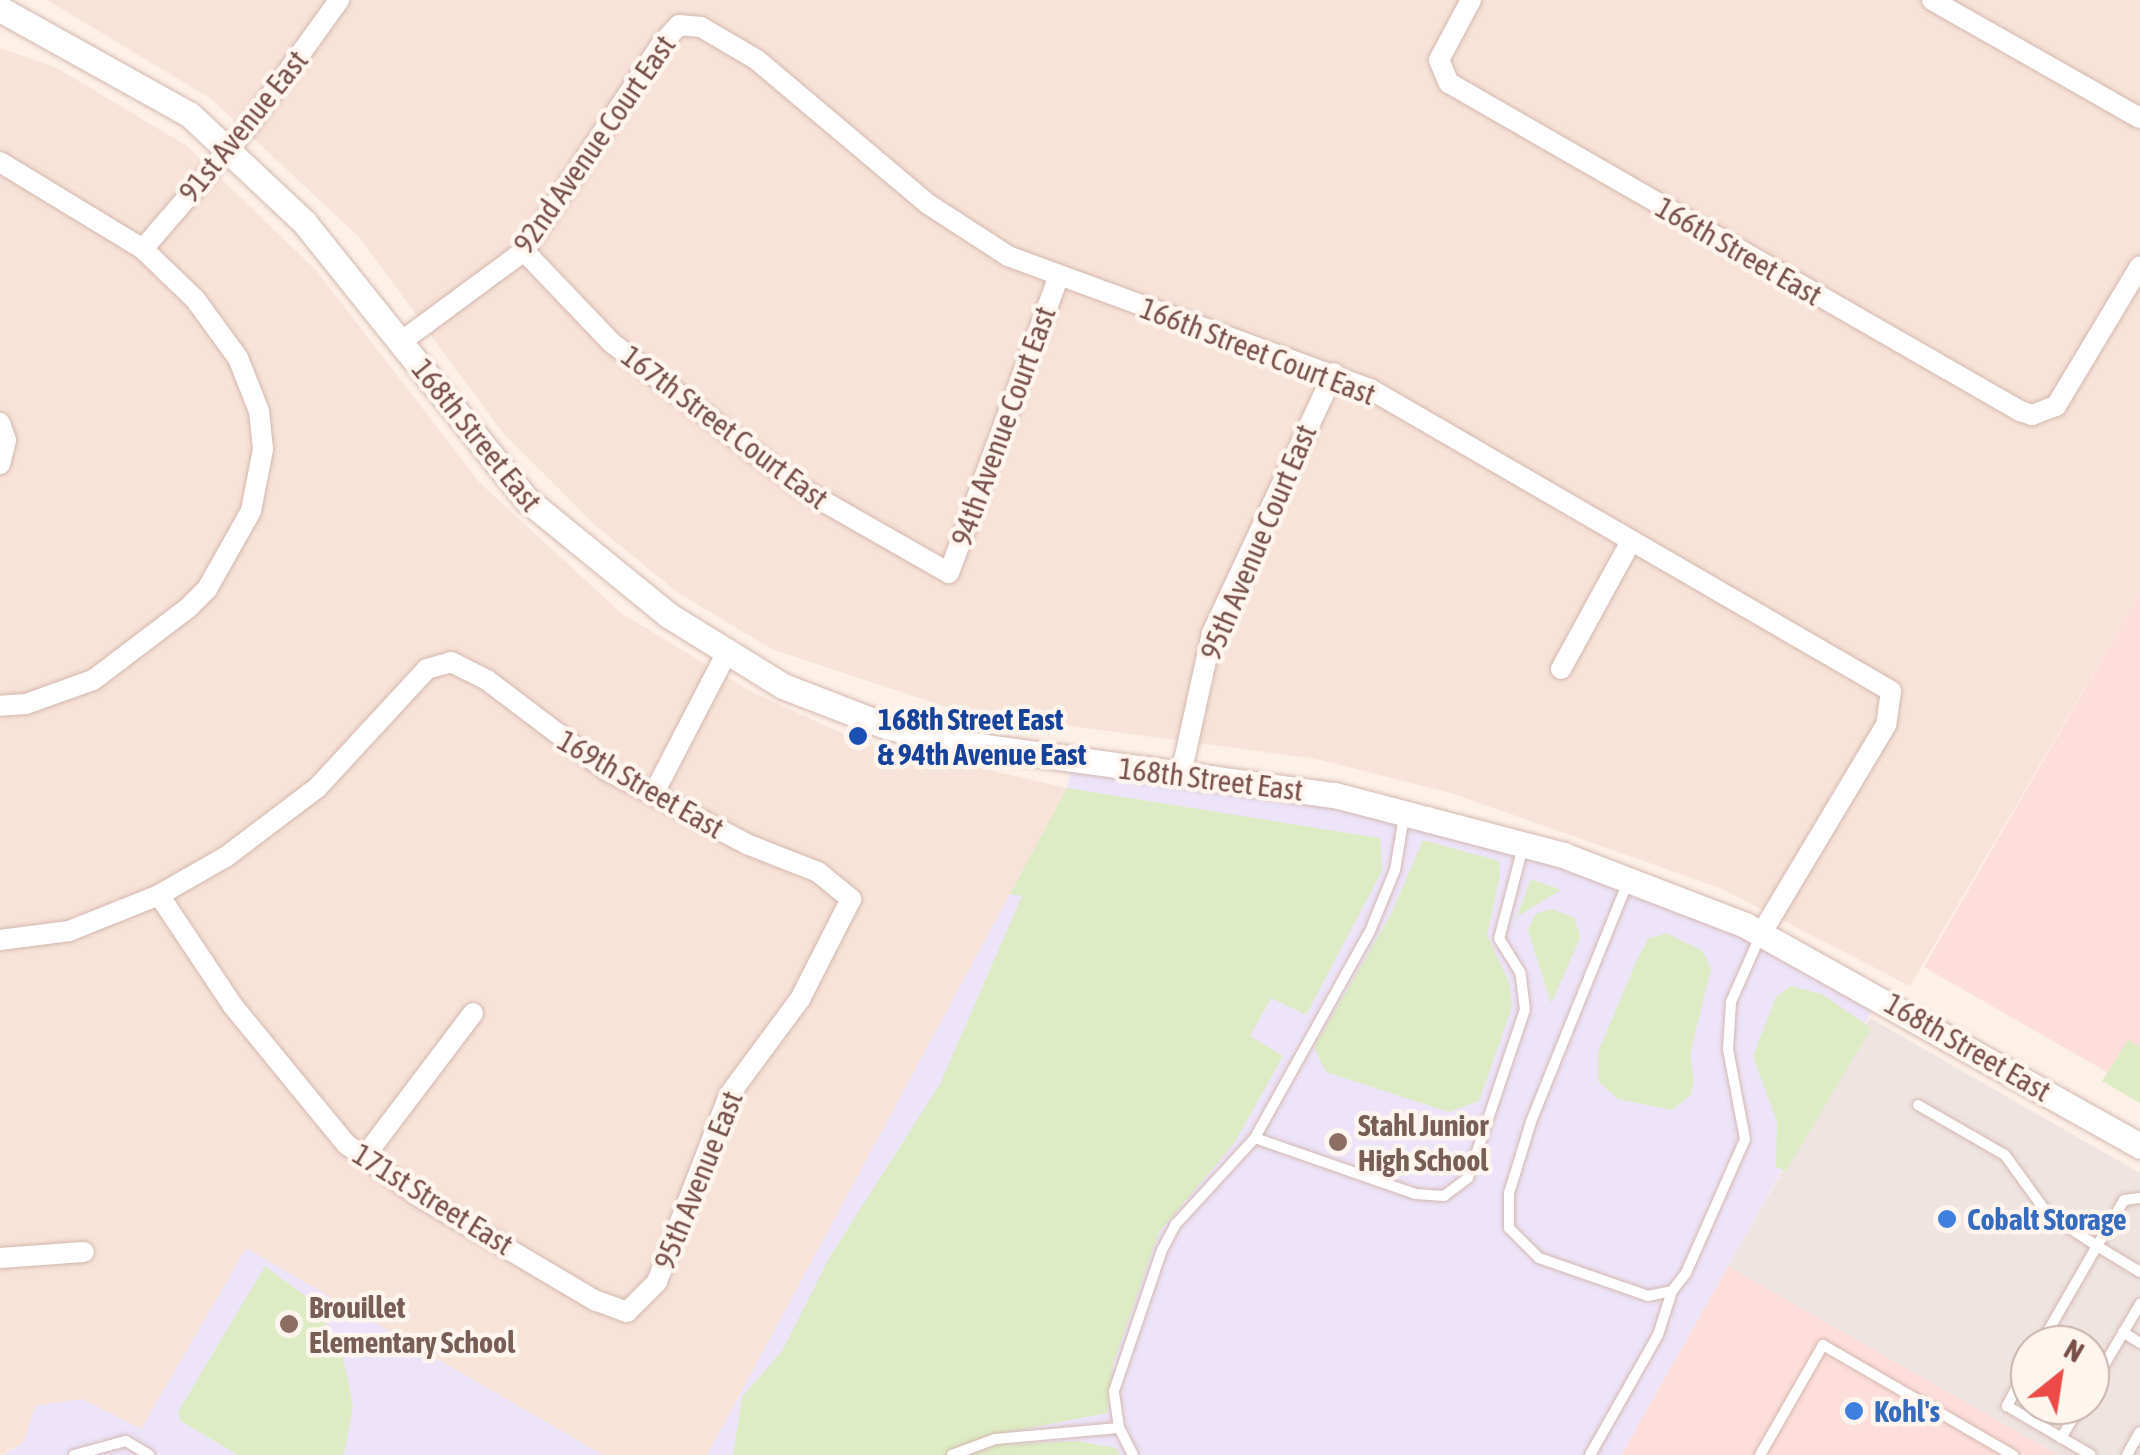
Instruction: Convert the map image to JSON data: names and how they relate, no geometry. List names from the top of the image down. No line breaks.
{"streets":{"street":["91st Avenue East","92nd Avenue Court East","166th Street East","166th Street Court East","94th Avenue Court East","167th Street Court East","168th Street East","95th Avenue Court East","169th Street East","95th Avenue East","171st Street East"]},"crossings":[["91st Avenue East","168th Street East"],["92nd Avenue Court East","166th Street Court East"],["92nd Avenue Court East","167th Street Court East"],["92nd Avenue Court East","168th Street East"],["166th Street Court East","94th Avenue Court East"],["166th Street Court East","168th Street East"],["166th Street Court East","95th Avenue Court East"],["94th Avenue Court East","167th Street Court East"],["168th Street East","95th Avenue Court East"],["169th Street East","95th Avenue East"],["169th Street East","171st Street East"],["95th Avenue East","171st Street East"]],"places":["168th Street East & 94th Avenue East","Stahl Junior High School","Cobalt Storage","Brouillet Elementary School","Kohl's"],"north":"top right"}
